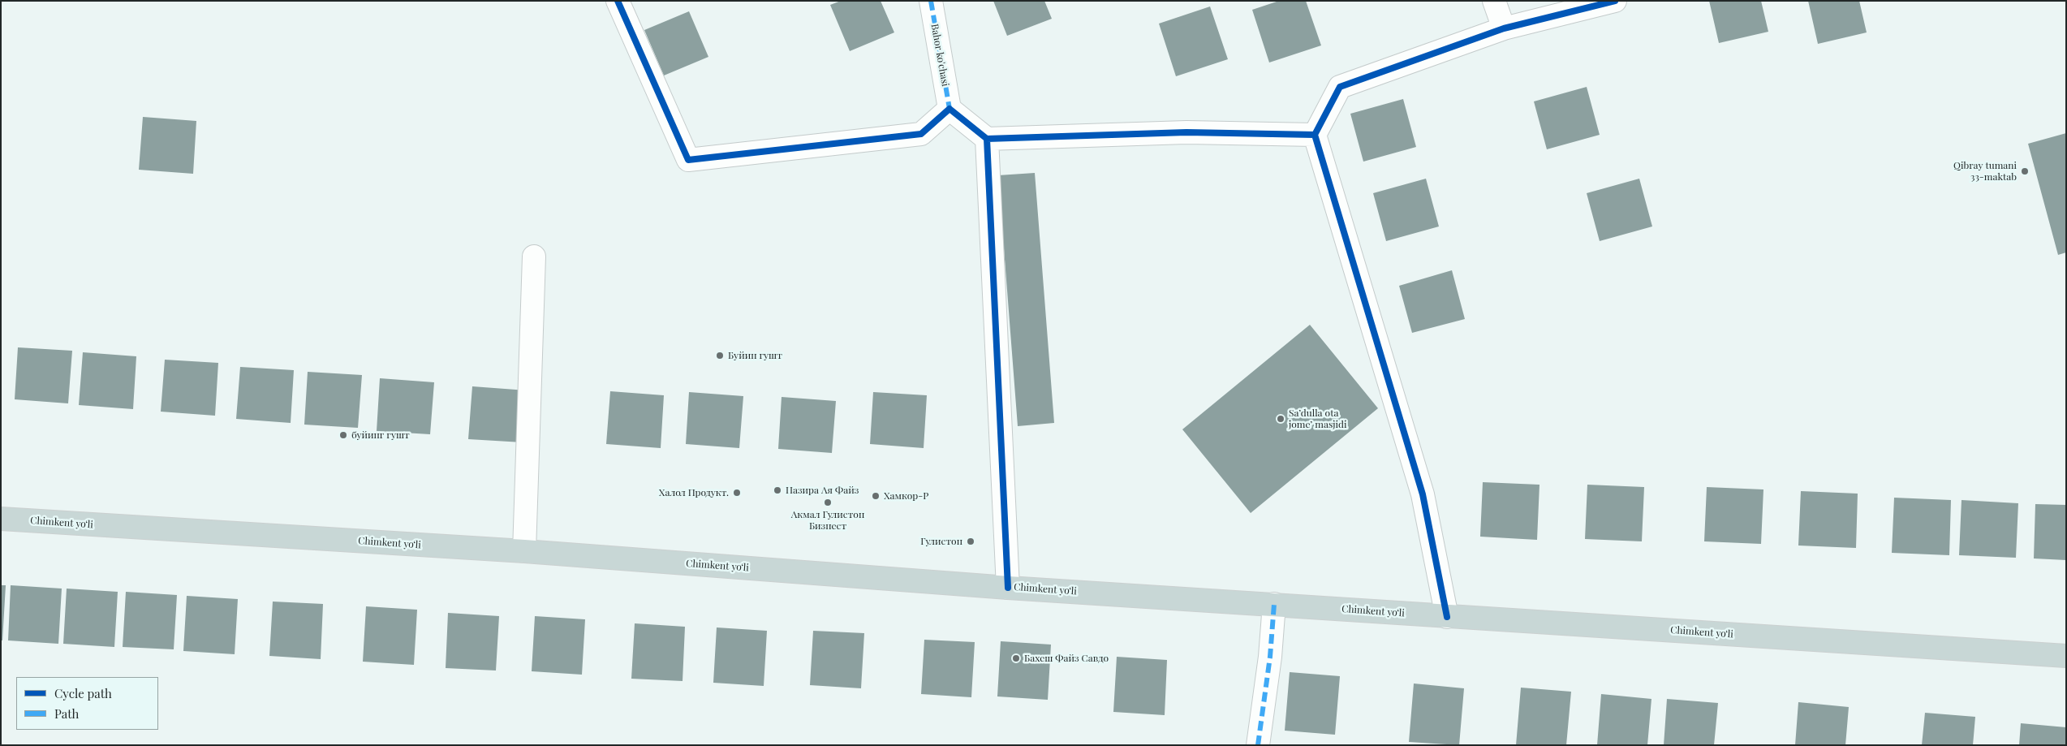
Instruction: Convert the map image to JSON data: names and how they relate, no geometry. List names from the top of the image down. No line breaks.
{"streets":{"highway":["Chimkent yo‘li"],"street":["Bahor ko'chasi"]},"places":["Qibray tumani 33-maktab","Буйин гушт","Sa’dulla ota jome’ masjidi","буйинг гушт","Назира Ая Файз","Халол Продукт.","Хамкор-Р","Акмал Гулистон Бизнест","Гулистон","Бахеш Файз Савдо"],"legend":["Cycle path","Path"]}
